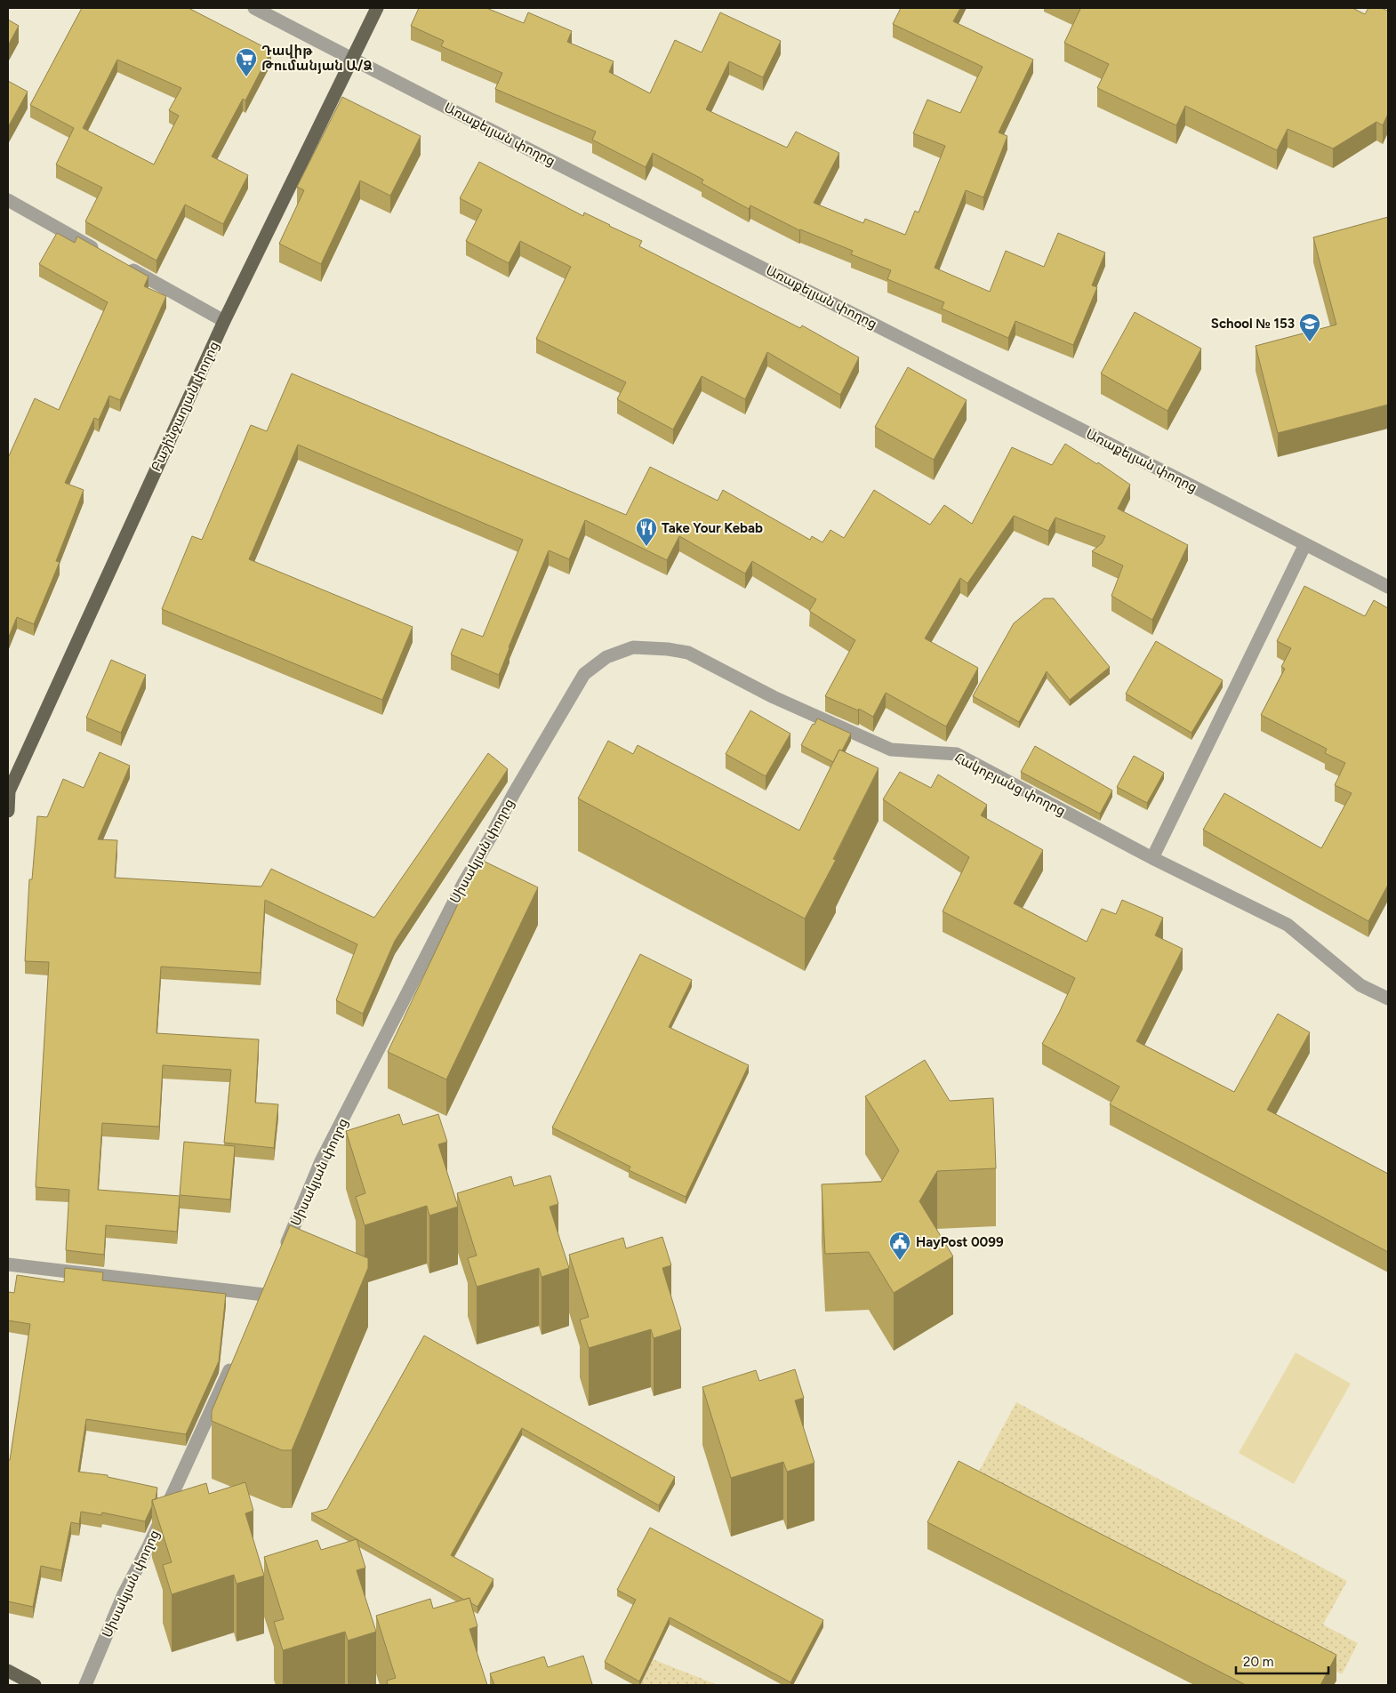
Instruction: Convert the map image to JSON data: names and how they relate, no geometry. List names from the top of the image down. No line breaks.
{"streets":{"main road":["Բաշինջաղյան փողոց"],"street":["Առաքելյան փողոց","Հակոբյանց փողոց","Սիսակյան փողոց"]},"crossings":[["Առաքելյան փողոց","Բաշինջաղյան փողոց"],["Հակոբյանց փողոց","Սիսակյան փողոց"]],"places":{"supermarket":["Դավիթ Թումանյան Ա/Ձ"],"school or university":["School № 153"],"restaurant":["Take Your Kebab"],"public building":["HayPost 0099"]},"scale_bar":"20 m"}
